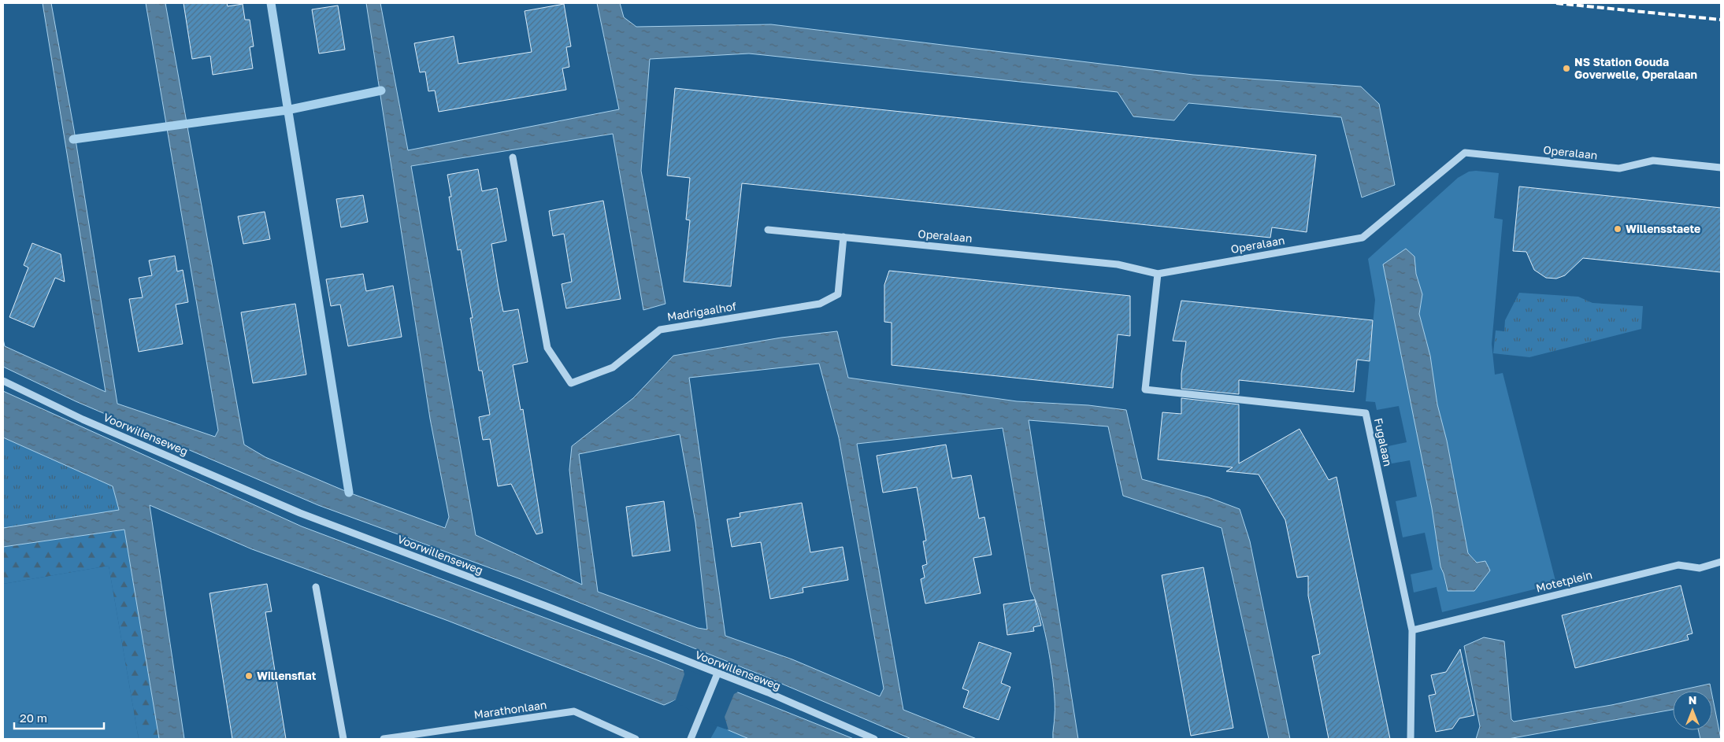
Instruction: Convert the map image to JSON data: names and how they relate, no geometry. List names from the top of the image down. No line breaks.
{"streets":{"street":["Operalaan","Madrigaalhof","Voorwillenseweg","Fugalaan","Motetplein","Marathonlaan"]},"crossings":[["Operalaan","Madrigaalhof"],["Operalaan","Fugalaan"],["Fugalaan","Motetplein"]],"places":["NS Station Gouda Goverwelle, Operalaan","Willensstaete","Willensflat"],"scale_bar":"20 m","north":"top"}
